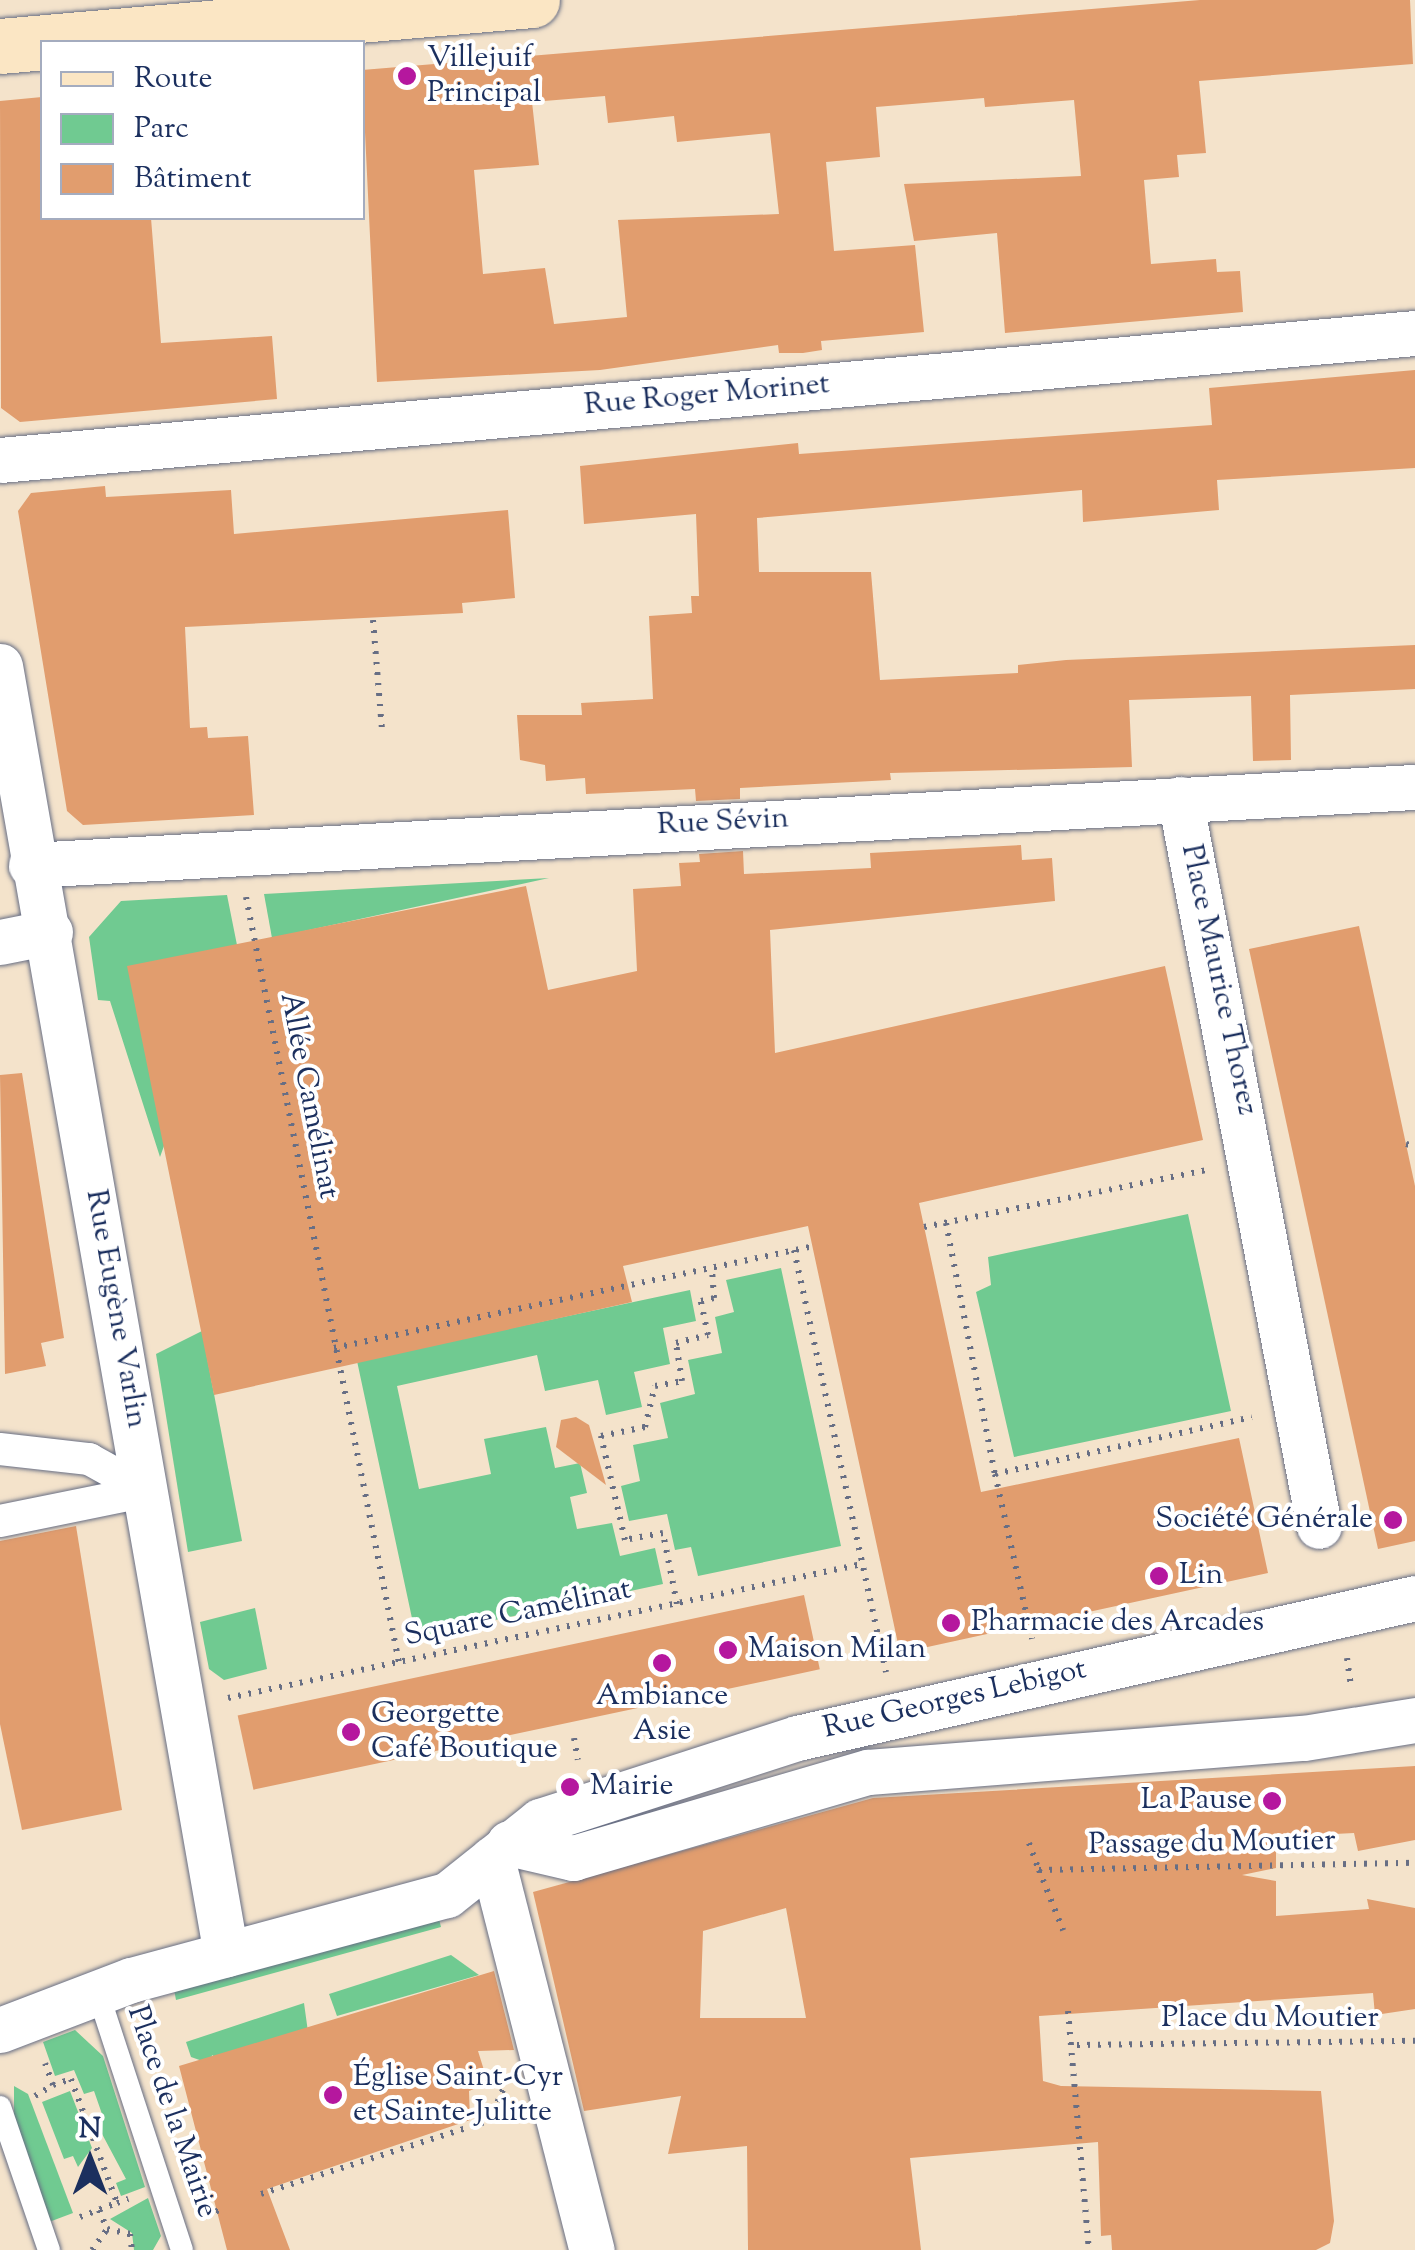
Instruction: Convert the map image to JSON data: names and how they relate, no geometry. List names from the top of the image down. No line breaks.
{"streets":{"street":["Rue Roger Morinet","Rue Sévin","Place Maurice Thorez","Rue Eugène Varlin","Rue Georges Lebigot"],"lane":["Place de la Mairie"],"path":["Allée Camélinat","Square Camélinat","Passage du Moutier","Place du Moutier"]},"crossings":[["Rue Sévin","Place Maurice Thorez"],["Rue Sévin","Allée Camélinat"],["Rue Sévin","Rue Eugène Varlin"],["Allée Camélinat","Square Camélinat"],["Rue Eugène Varlin","Square Camélinat"],["Rue Eugène Varlin","Rue Georges Lebigot"],["Rue Georges Lebigot","Place de la Mairie"]],"places":["Villejuif Principal","Société Générale","Lin","Pharmacie des Arcades","Maison Milan","Ambiance Asie","Georgette Café Boutique","Mairie","La Pause","Église Saint-Cyr et Sainte-Julitte"],"legend":["Route","Parc","Bâtiment"],"north":"top"}
